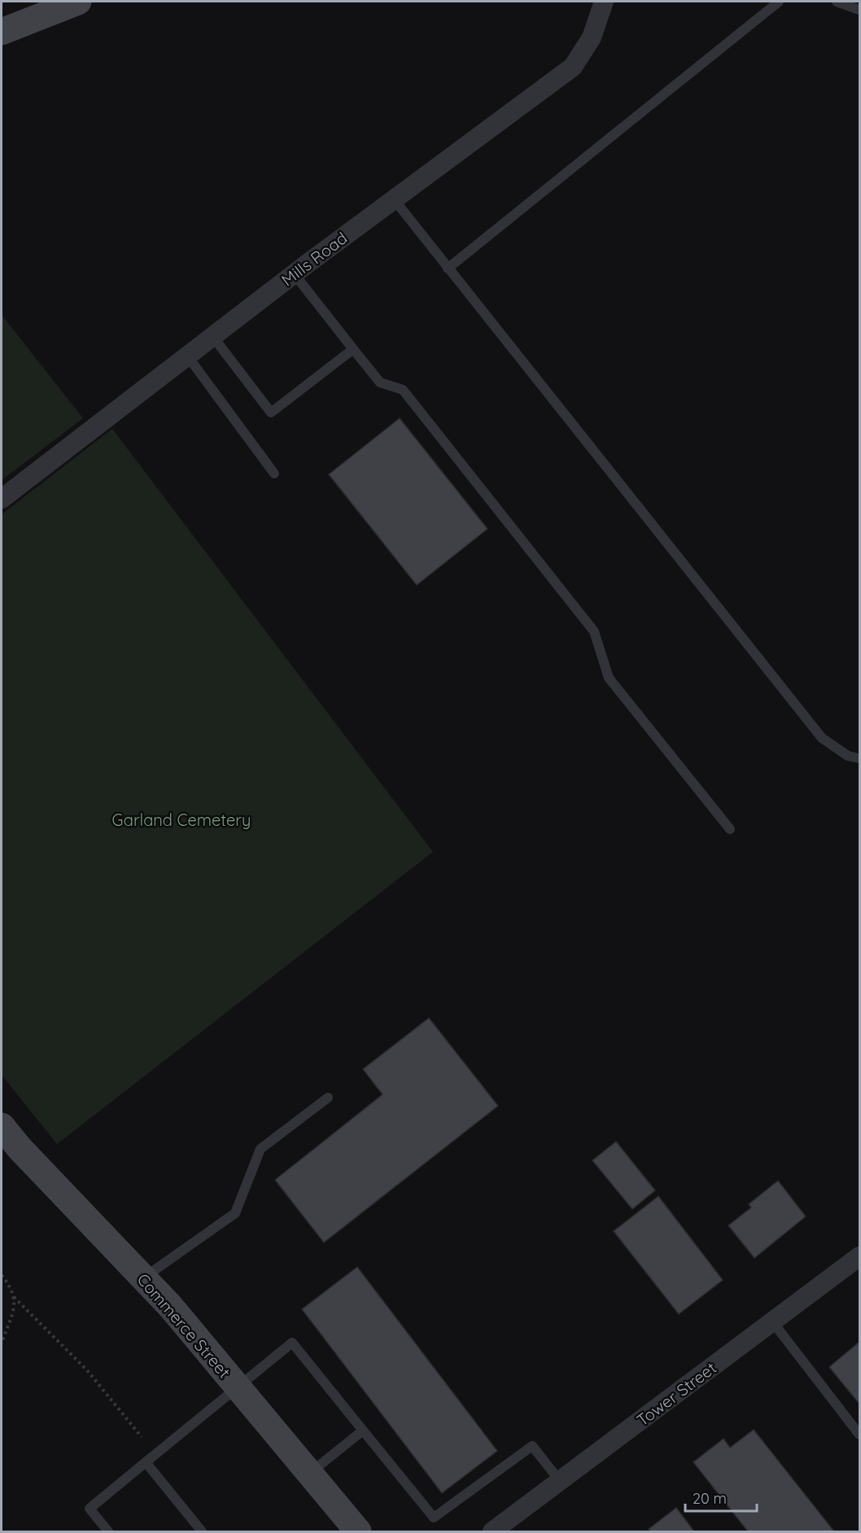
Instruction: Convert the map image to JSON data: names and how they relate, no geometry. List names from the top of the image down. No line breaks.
{"streets":{"street":["Mills Road","Commerce Street","Tower Street"]},"parks":["Garland Cemetery"],"scale_bar":"20 m"}
